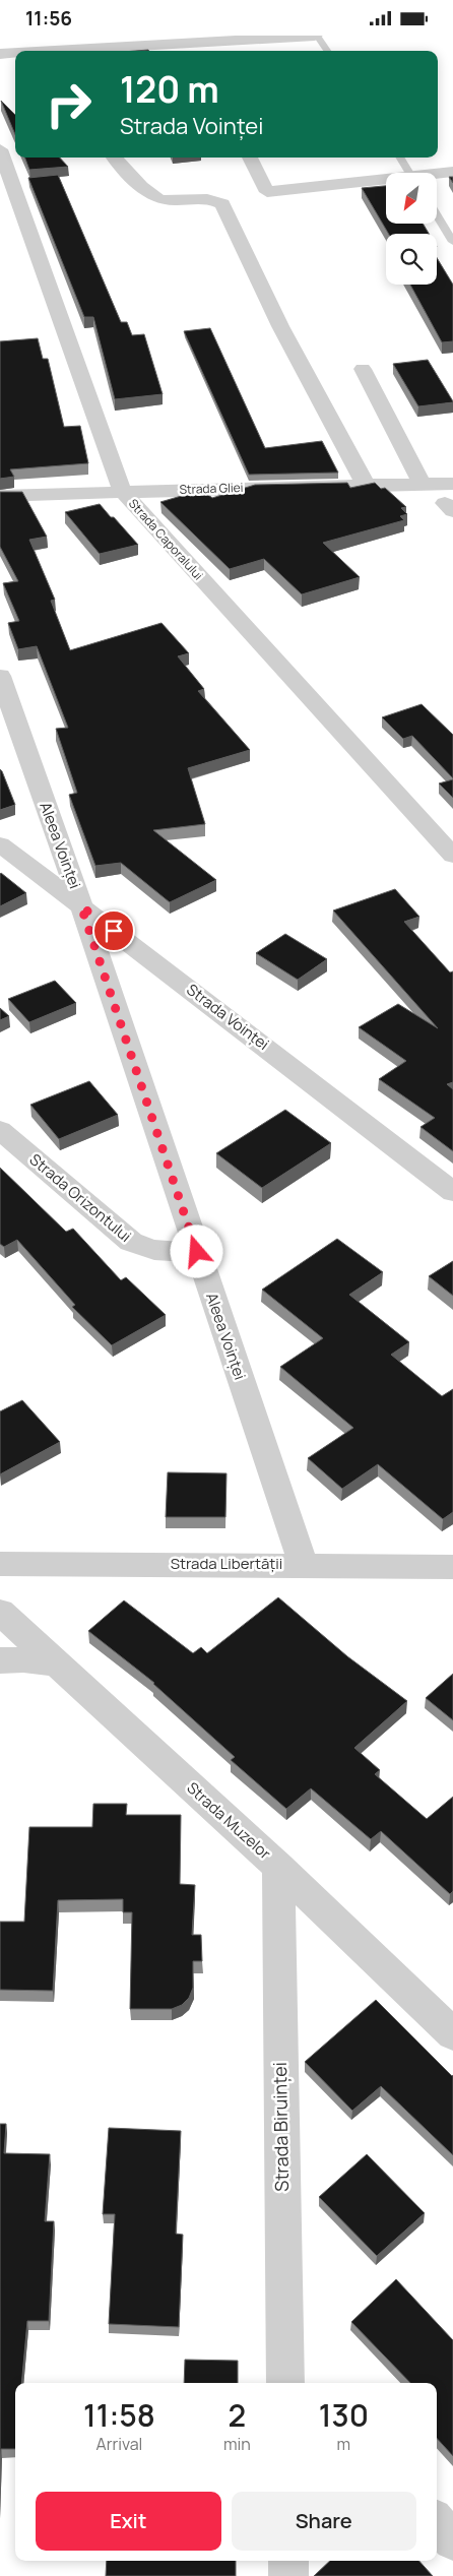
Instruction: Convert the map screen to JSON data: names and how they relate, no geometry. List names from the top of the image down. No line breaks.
{"streets":{"street":["Strada Gliei","Strada Caporalului","Aleea Voinței","Strada Voinței","Strada Orizontului","Strada Libertății","Strada Muzelor","Strada Biruinței"]},"crossings":[["Strada Gliei","Strada Caporalului"],["Aleea Voinței","Strada Voinței"],["Aleea Voinței","Strada Orizontului"],["Aleea Voinței","Strada Libertății"],["Strada Muzelor","Strada Biruinței"]],"north":"bottom left","page":{"status":"11:56","turn":["120 m","Strada Voinței"],"eta":["11:58","Arrival","2","min","130","m"],"buttons":["Exit","Share"]}}
